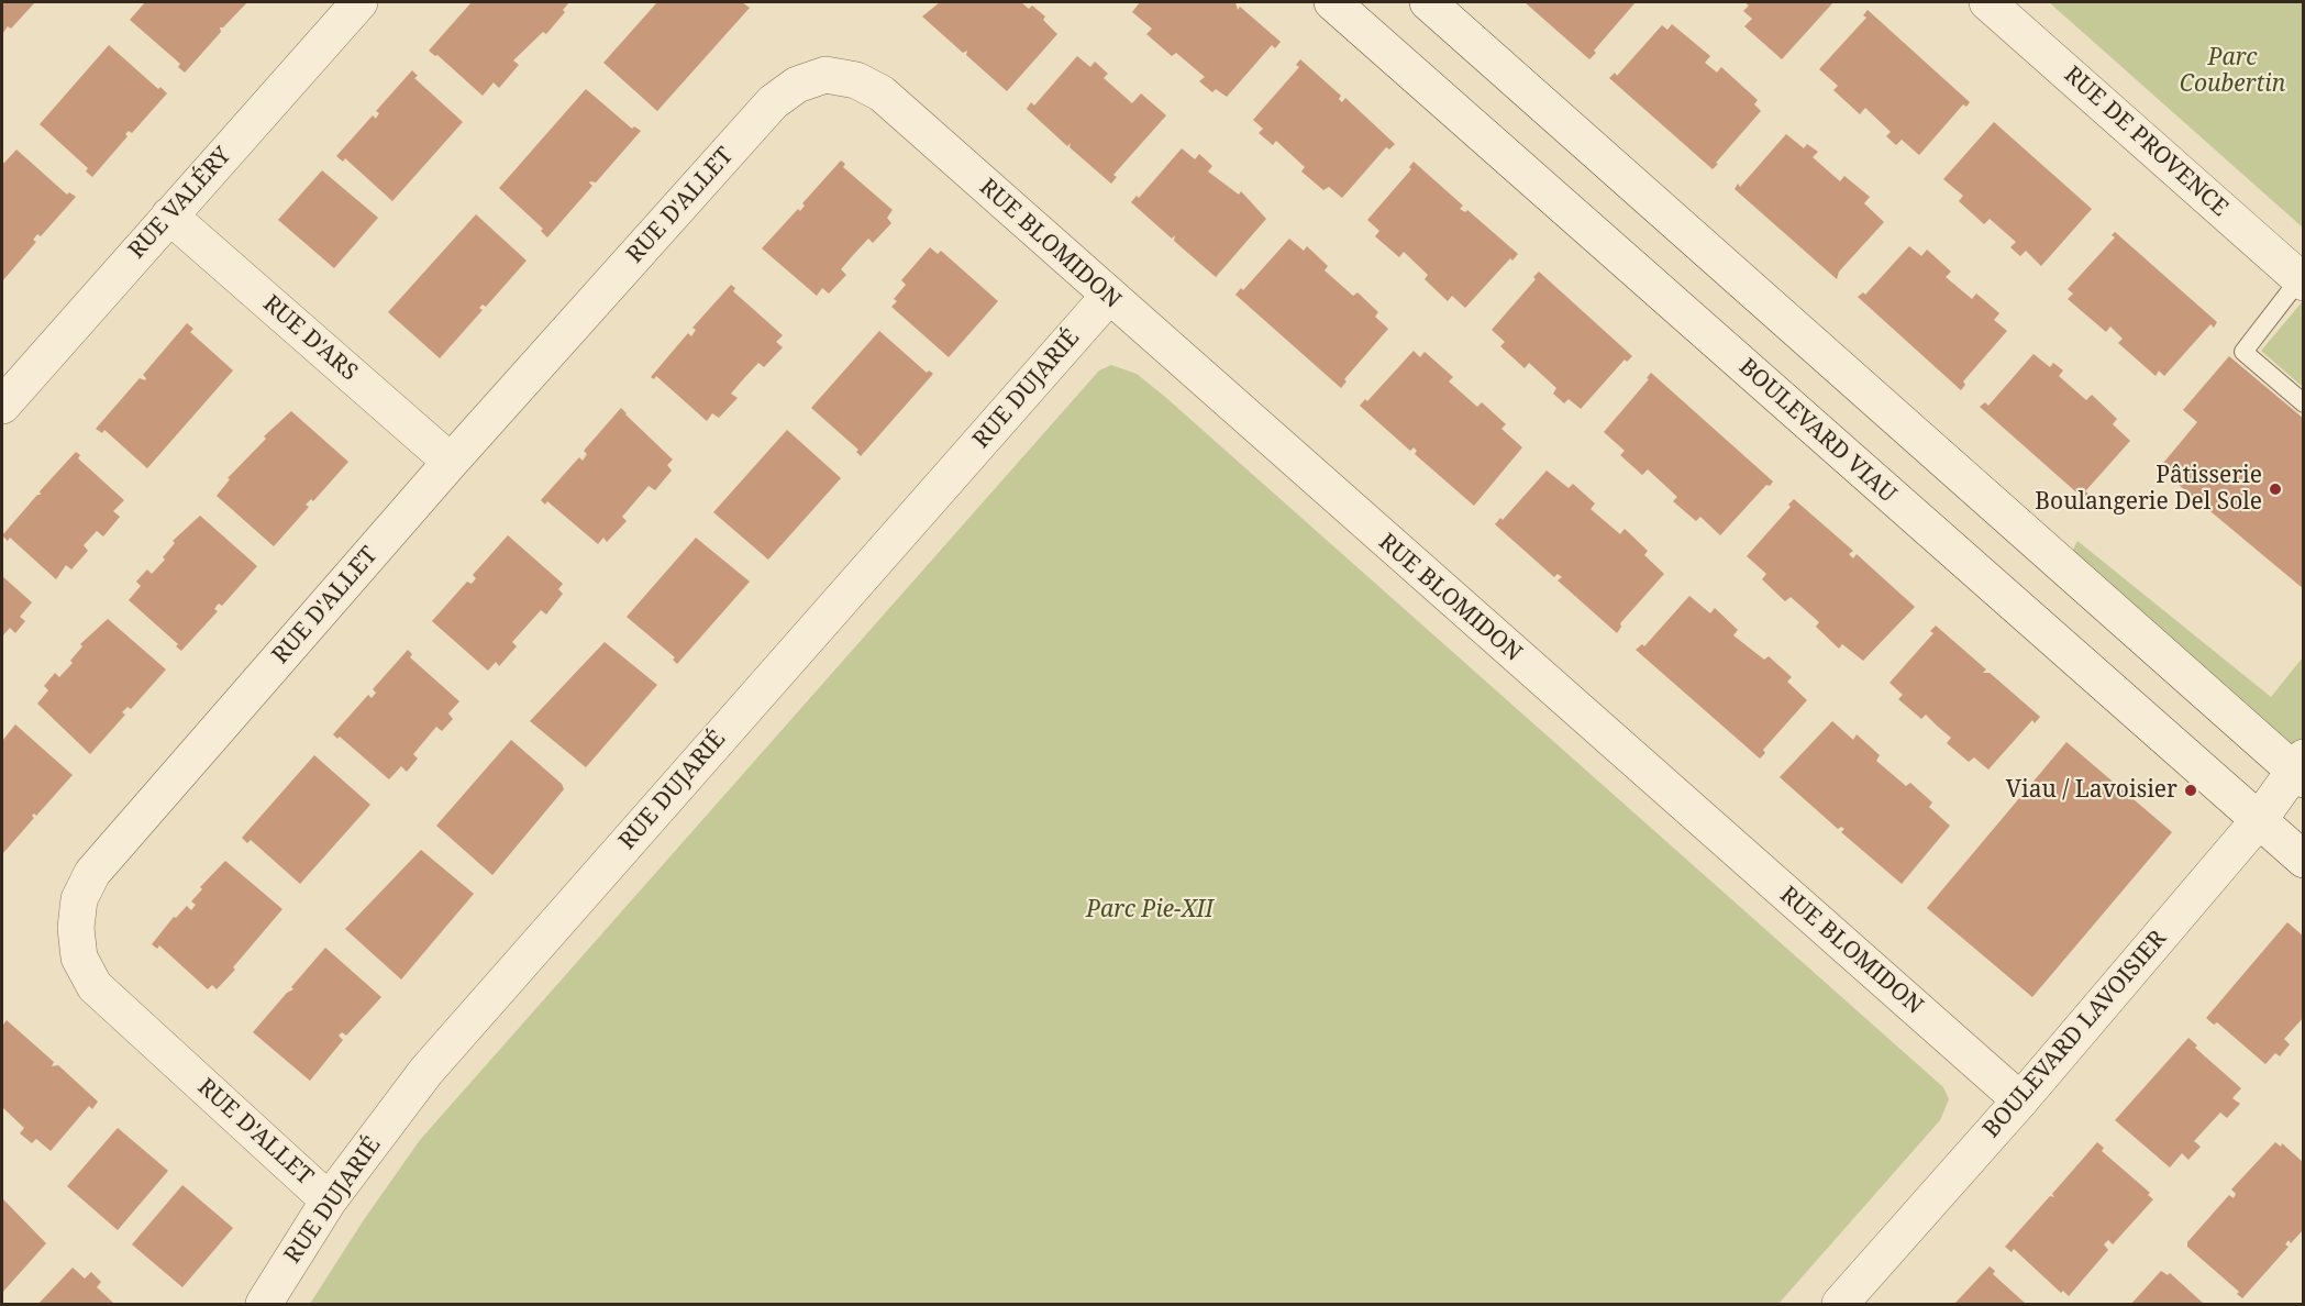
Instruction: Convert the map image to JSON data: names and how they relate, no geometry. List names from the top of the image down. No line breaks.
{"streets":{"street":["RUE DE PROVENCE","RUE VALÉRY","RUE D'ALLET","RUE BLOMIDON","RUE D'ARS","RUE DUJARIÉ","BOULEVARD VIAU","BOULEVARD LAVOISIER"]},"crossings":[["RUE VALÉRY","RUE D'ARS"],["RUE D'ALLET","RUE BLOMIDON"],["RUE D'ALLET","RUE D'ARS"],["RUE D'ALLET","RUE DUJARIÉ"],["RUE BLOMIDON","RUE DUJARIÉ"],["RUE BLOMIDON","BOULEVARD LAVOISIER"],["BOULEVARD VIAU","BOULEVARD LAVOISIER"]],"parks":["Parc Coubertin","Parc Pie-XII"],"places":["Pâtisserie Boulangerie Del Sole","Viau / Lavoisier"]}
